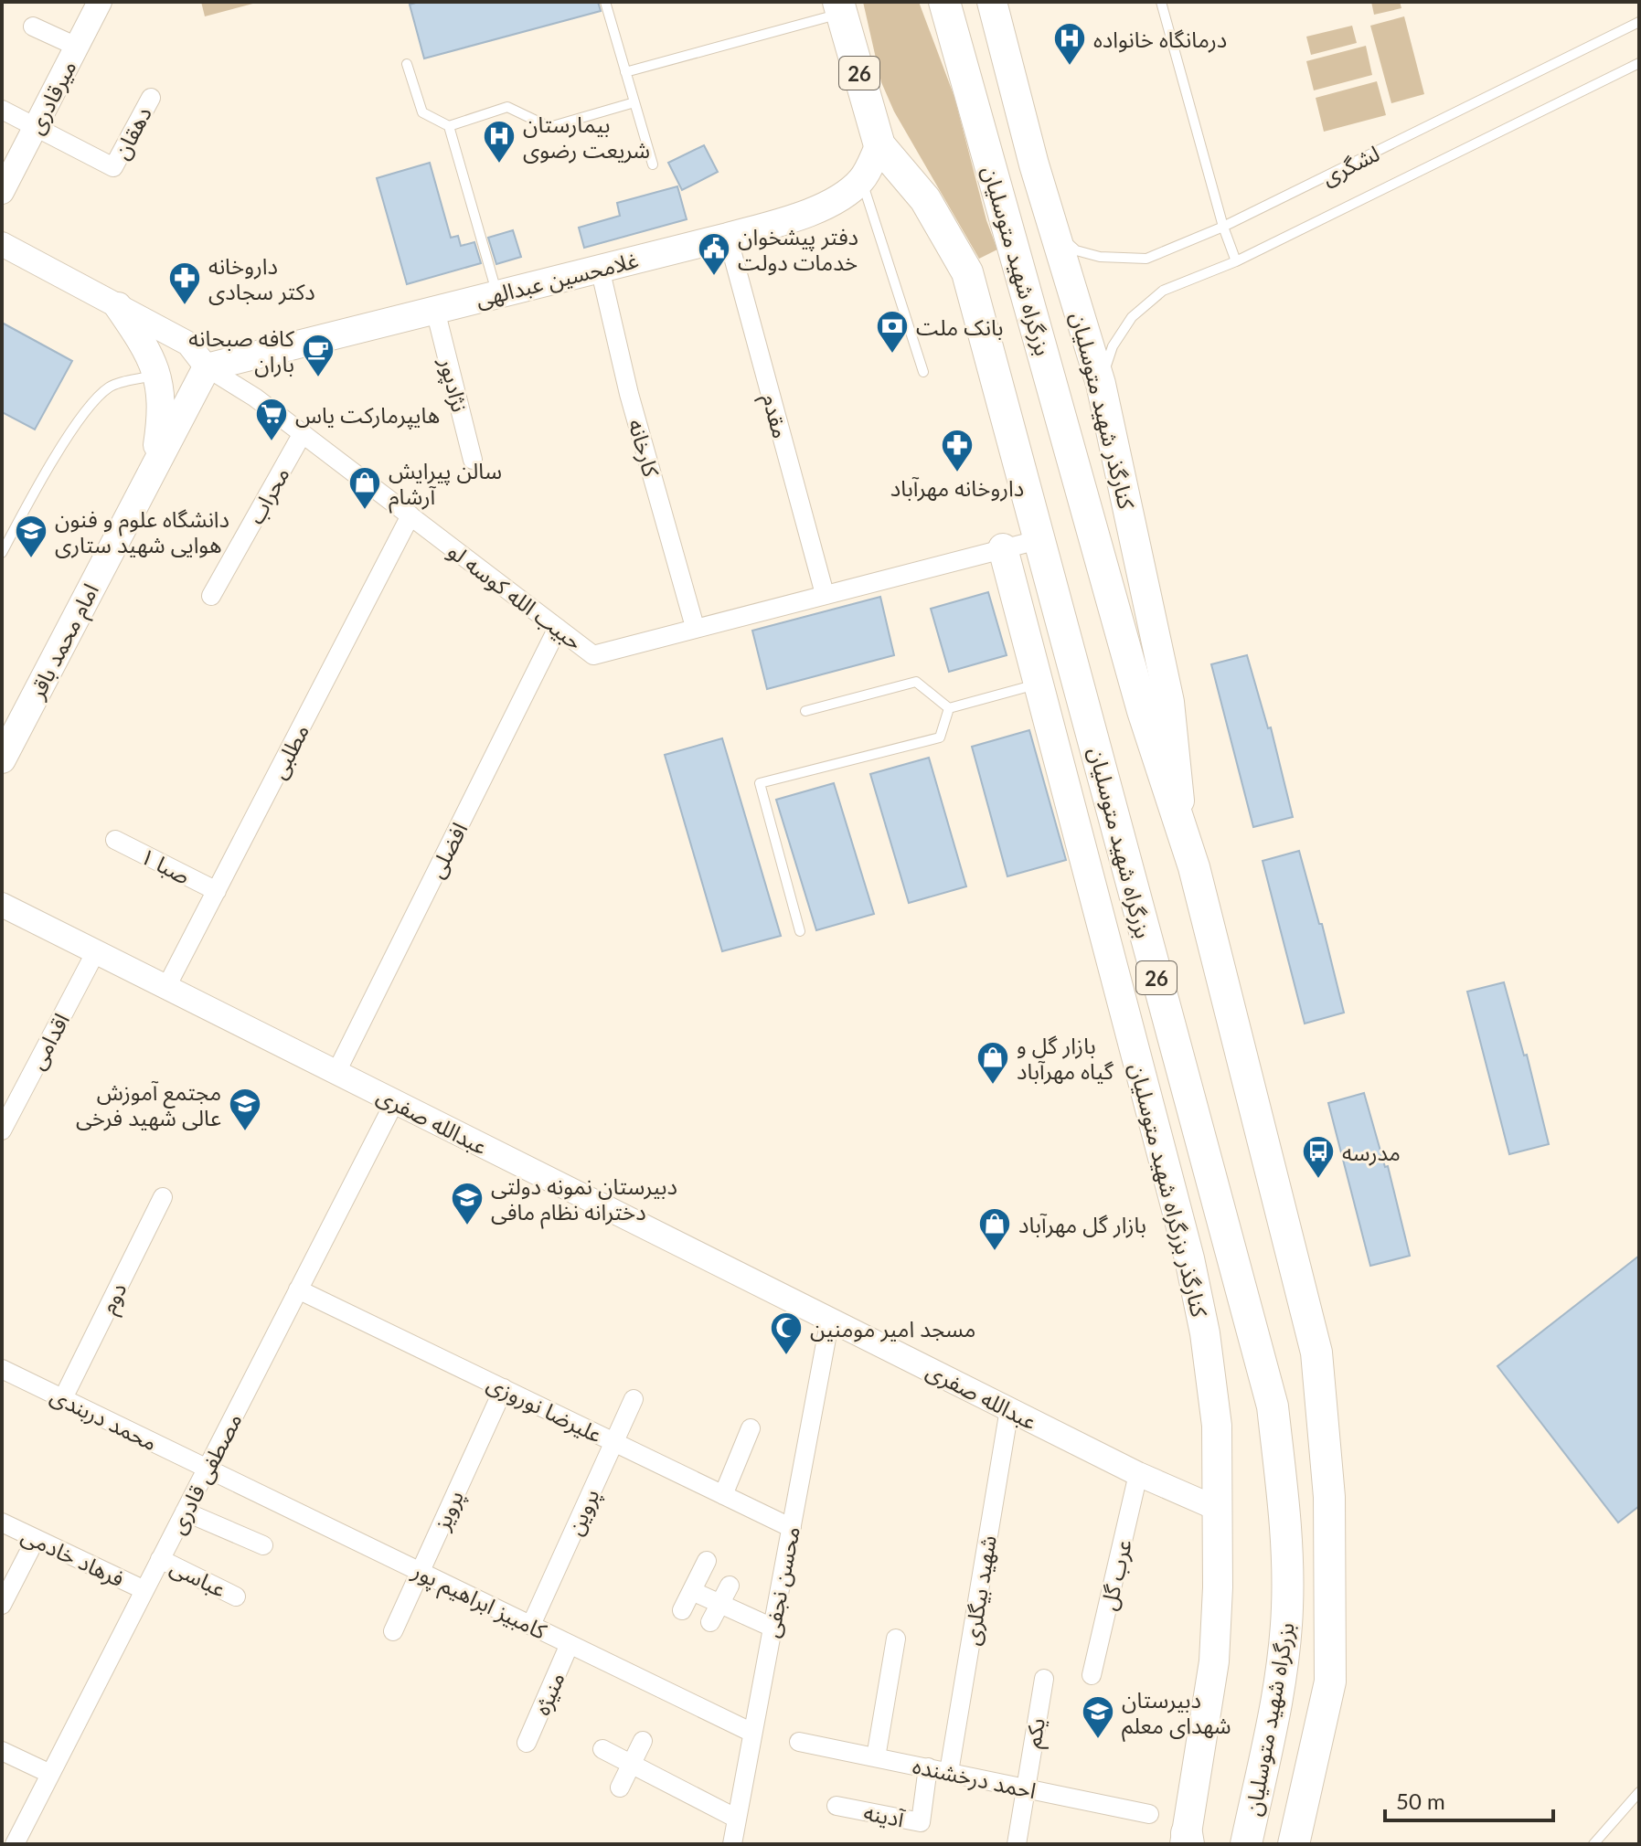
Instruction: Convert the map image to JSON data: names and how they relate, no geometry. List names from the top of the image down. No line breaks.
{"streets":{"highway":["26","بزرگراه شهید متوسلیان"],"main road":["غلامحسین عبدالهی","کنارگذر شهید متوسلیان","امام محمد باقر","کنارگذر بزرگراه شهید متوسلیان"],"street":["میرقادری","دهقان","نژادپور","مقدم","کارخانه","محراب","حبیب الله کوسه لو","مطلبی","افضلی","صبا ۱","اقدامی","عبدالله صفری","دوم","علیرضا نوروزی","محمد دربندی","مصطفی قادری","پرویز","پروین","فرهاد خادمی","عرب گل","عباسی","محسن نجفی","شهید بیگلری","کامبیز ابراهیم پور","منیژه","یکم","احمد درخشنده","آدینه"],"lane":["لشگری"]},"crossings":[["میرقادری","دهقان"],["لشگری","کنارگذر شهید متوسلیان"],["بزرگراه شهید متوسلیان","غلامحسین عبدالهی"],["بزرگراه شهید متوسلیان","کنارگذر شهید متوسلیان"],["بزرگراه شهید متوسلیان","حبیب الله کوسه لو"],["غلامحسین عبدالهی","نژادپور"],["غلامحسین عبدالهی","مقدم"],["غلامحسین عبدالهی","کارخانه"],["غلامحسین عبدالهی","حبیب الله کوسه لو"],["غلامحسین عبدالهی","امام محمد باقر"],["مقدم","حبیب الله کوسه لو"],["کارخانه","حبیب الله کوسه لو"],["محراب","حبیب الله کوسه لو"],["حبیب الله کوسه لو","امام محمد باقر"],["حبیب الله کوسه لو","مطلبی"],["حبیب الله کوسه لو","افضلی"],["حبیب الله کوسه لو","کنارگذر بزرگراه شهید متوسلیان"],["مطلبی","صبا ۱"],["مطلبی","عبدالله صفری"],["افضلی","عبدالله صفری"],["اقدامی","عبدالله صفری"],["عبدالله صفری","کنارگذر بزرگراه شهید متوسلیان"],["عبدالله صفری","مصطفی قادری"],["عبدالله صفری","عرب گل"],["عبدالله صفری","محسن نجفی"],["عبدالله صفری","شهید بیگلری"],["دوم","محمد دربندی"],["علیرضا نوروزی","مصطفی قادری"],["علیرضا نوروزی","پرویز"],["علیرضا نوروزی","پروین"],["علیرضا نوروزی","محسن نجفی"],["محمد دربندی","مصطفی قادری"],["محمد دربندی","کامبیز ابراهیم پور"],["مصطفی قادری","فرهاد خادمی"],["مصطفی قادری","عباسی"],["مصطفی قادری","کامبیز ابراهیم پور"],["پرویز","کامبیز ابراهیم پور"],["پروین","کامبیز ابراهیم پور"],["محسن نجفی","کامبیز ابراهیم پور"],["شهید بیگلری","احمد درخشنده"],["کامبیز ابراهیم پور","منیژه"],["یکم","احمد درخشنده"],["احمد درخشنده","آدینه"]],"places":{"hospital":["درمانگاه خانواده","بیمارستان شریعت رضوی"],"public building":["دفتر پیشخوان خدمات دولت"],"pharmacy":["داروخانه دکتر سجادی","داروخانه مهرآباد"],"bank":["بانک ملت"],"cafe":["کافه صبحانه باران"],"supermarket":["هایپرمارکت یاس"],"shop":["سالن پیرایش آرشام","بازار گل و گیاه مهرآباد","بازار گل مهرآباد"],"school or university":["دانشگاه علوم و فنون هوایی شهید ستاری","مجتمع آموزش عالی شهید فرخی","دبیرستان نمونه دولتی دخترانه نظام مافی","دبیرستان شهدای معلم"],"bus stop":["مدرسه"],"mosque":["مسجد امیر مومنین"]},"scale_bar":"50 m"}
